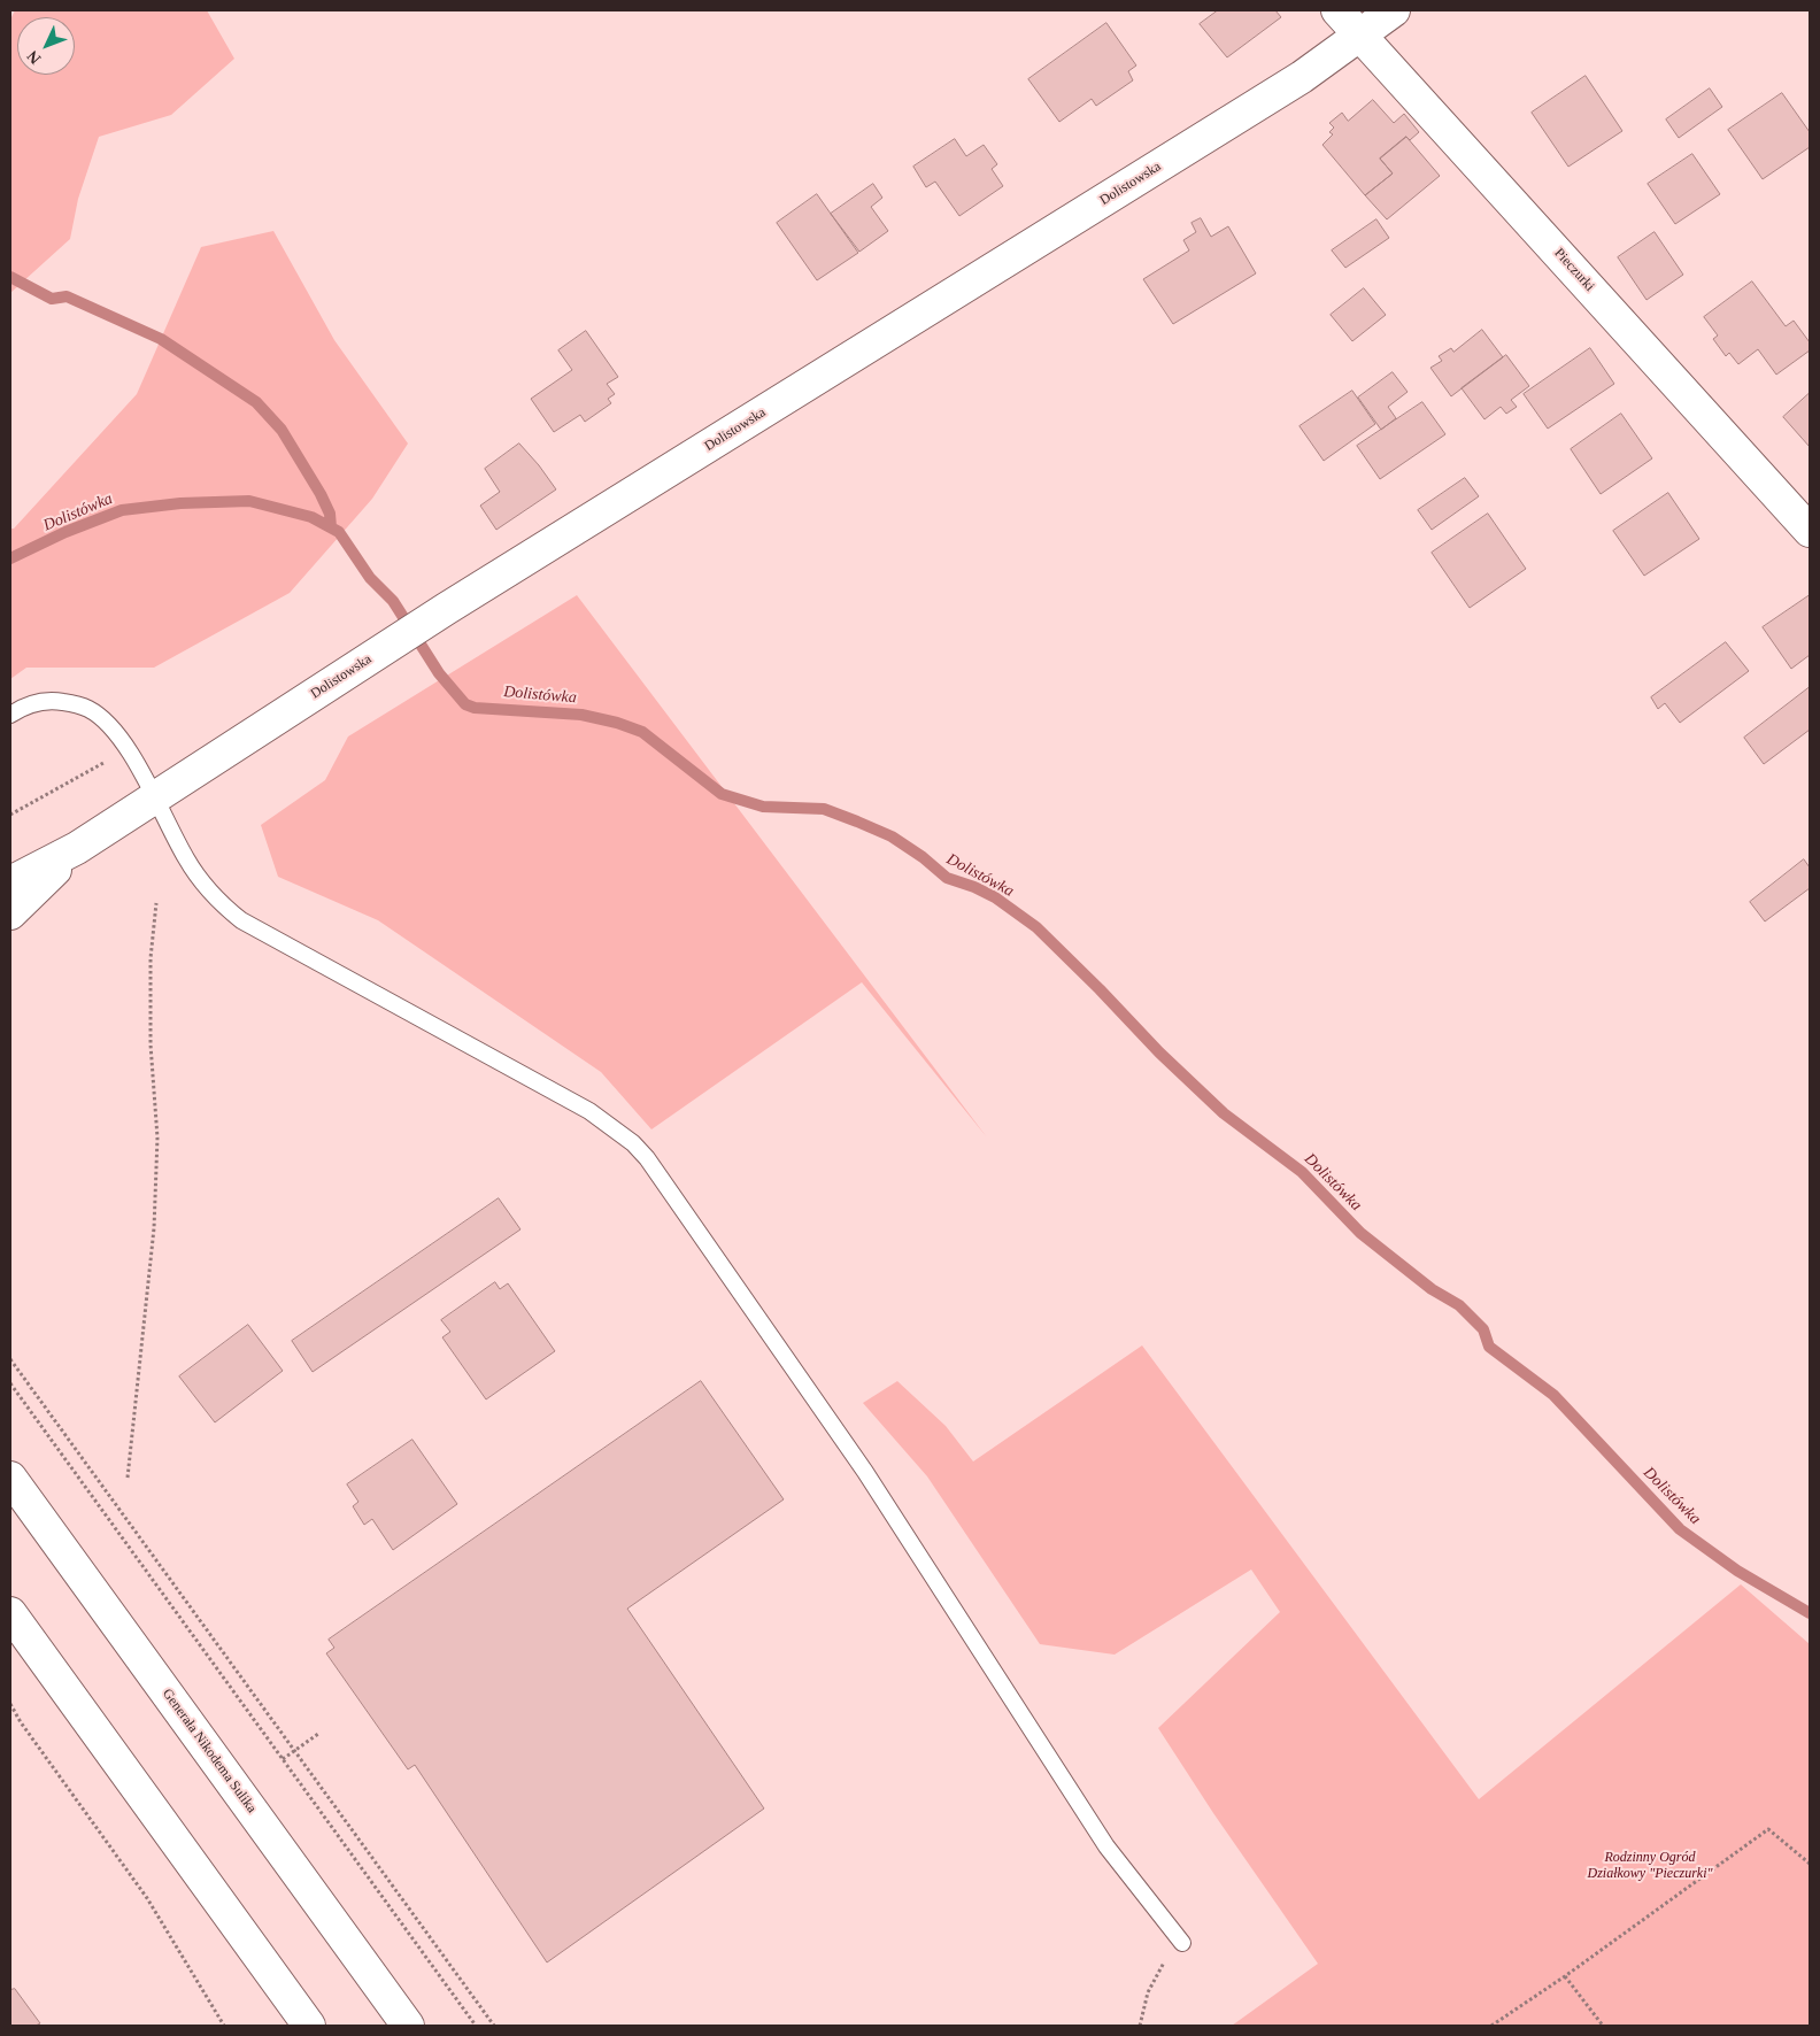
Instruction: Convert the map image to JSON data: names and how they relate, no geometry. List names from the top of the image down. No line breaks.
{"streets":{"main road":["Dolistowska","Pieczurki","Generała Nikodema Sulika"]},"crossings":[["Dolistowska","Pieczurki"]],"water":["Dolistówka"],"parks":["Rodzinny Ogród Działkowy \"Pieczurki\""],"north":"bottom left"}
